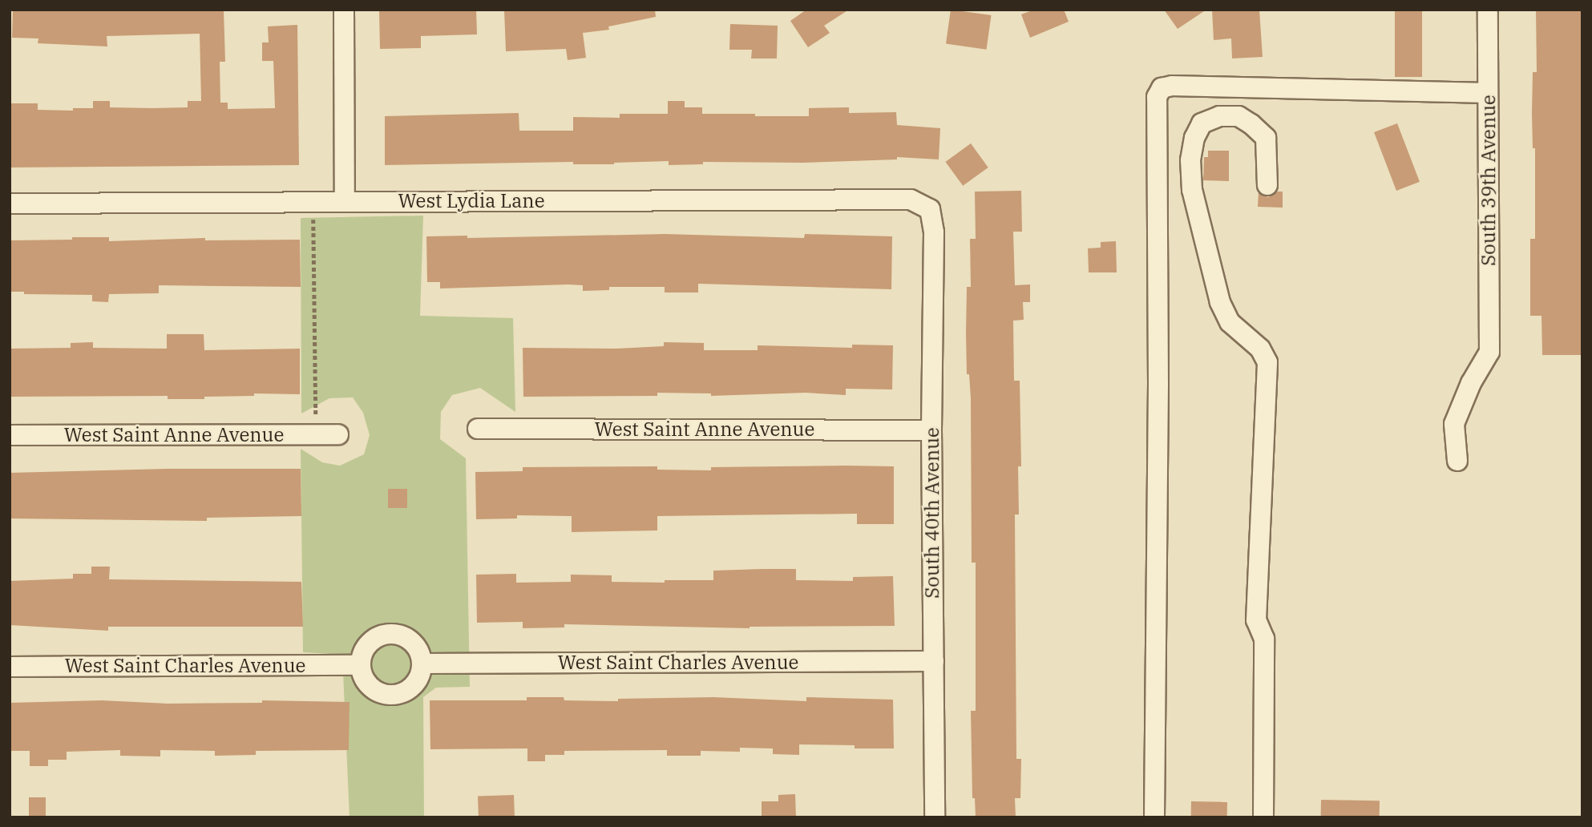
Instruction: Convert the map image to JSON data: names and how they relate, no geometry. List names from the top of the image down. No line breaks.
{"streets":{"street":["South 39th Avenue","West Lydia Lane","West Saint Anne Avenue","South 40th Avenue","West Saint Charles Avenue"]},"crossings":[["West Lydia Lane","South 40th Avenue"],["West Saint Anne Avenue","South 40th Avenue"],["South 40th Avenue","West Saint Charles Avenue"]]}
